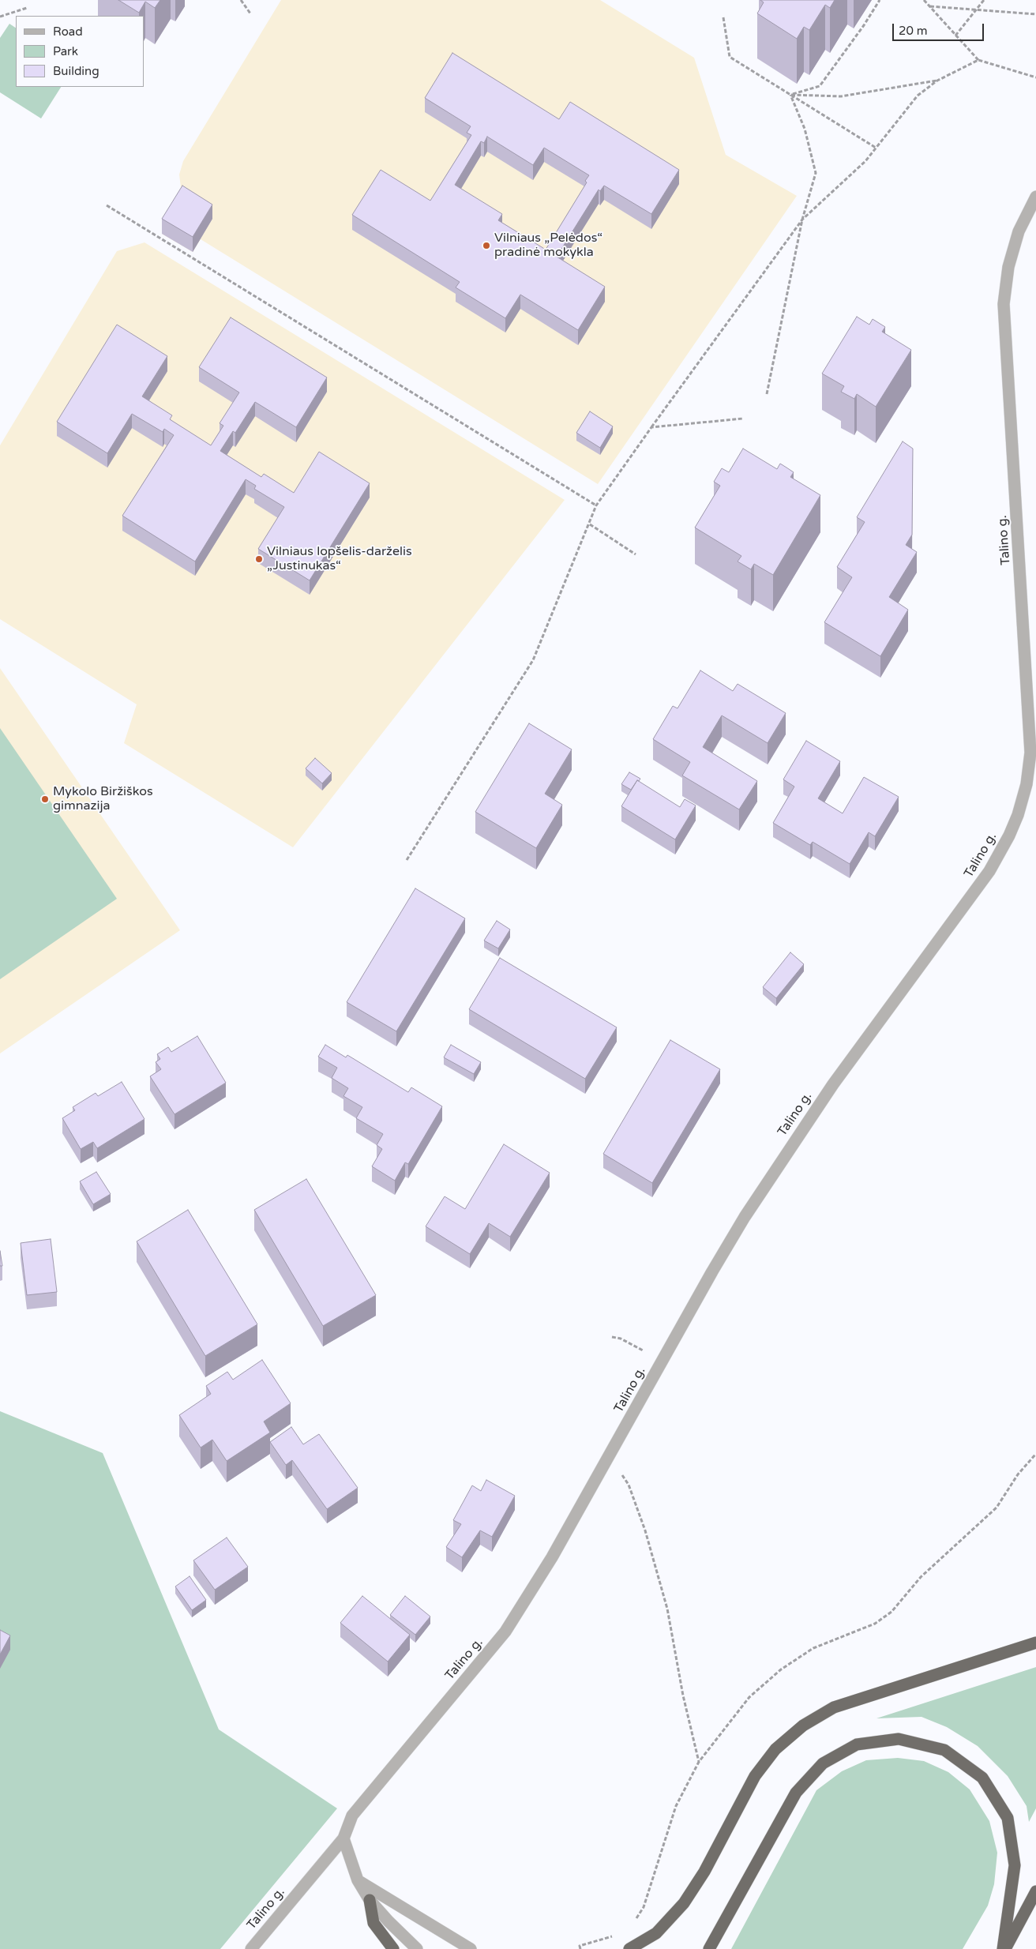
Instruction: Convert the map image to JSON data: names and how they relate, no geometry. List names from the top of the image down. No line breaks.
{"streets":{"street":["Talino g."]},"places":["Vilniaus „Pelėdos“ pradinė mokykla","Vilniaus lopšelis-darželis „Justinukas“","Mykolo Biržiškos gimnazija"],"legend":["Road","Park","Building"],"scale_bar":"20 m"}
